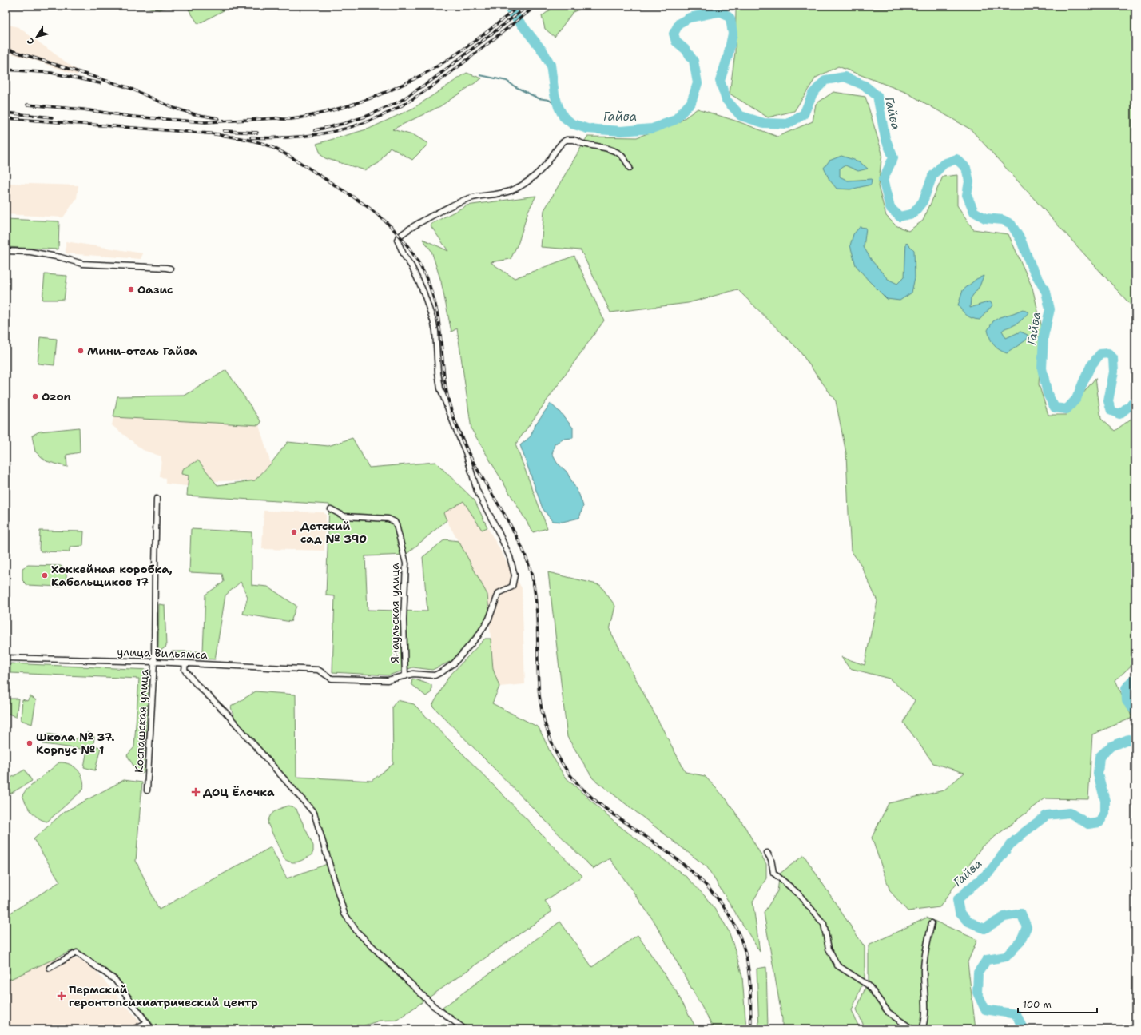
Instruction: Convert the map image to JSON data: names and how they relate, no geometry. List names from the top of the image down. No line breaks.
{"streets":{"street":["Янаульская улица","улица Вильямса","Коспашская улица"]},"crossings":[["Янаульская улица","улица Вильямса"],["улица Вильямса","Коспашская улица"]],"water":["Гайва"],"places":{"other":["Оазис","Мини-отель Гайва","Ozon","Детский сад № 390","Хоккейная коробка, Кабельщиков 17","Школа № 37. Корпус № 1"],"health":["ДОЦ Ёлочка","Пермский геронтопсихиатрический центр"]},"scale_bar":"100 m","north":"bottom left"}
